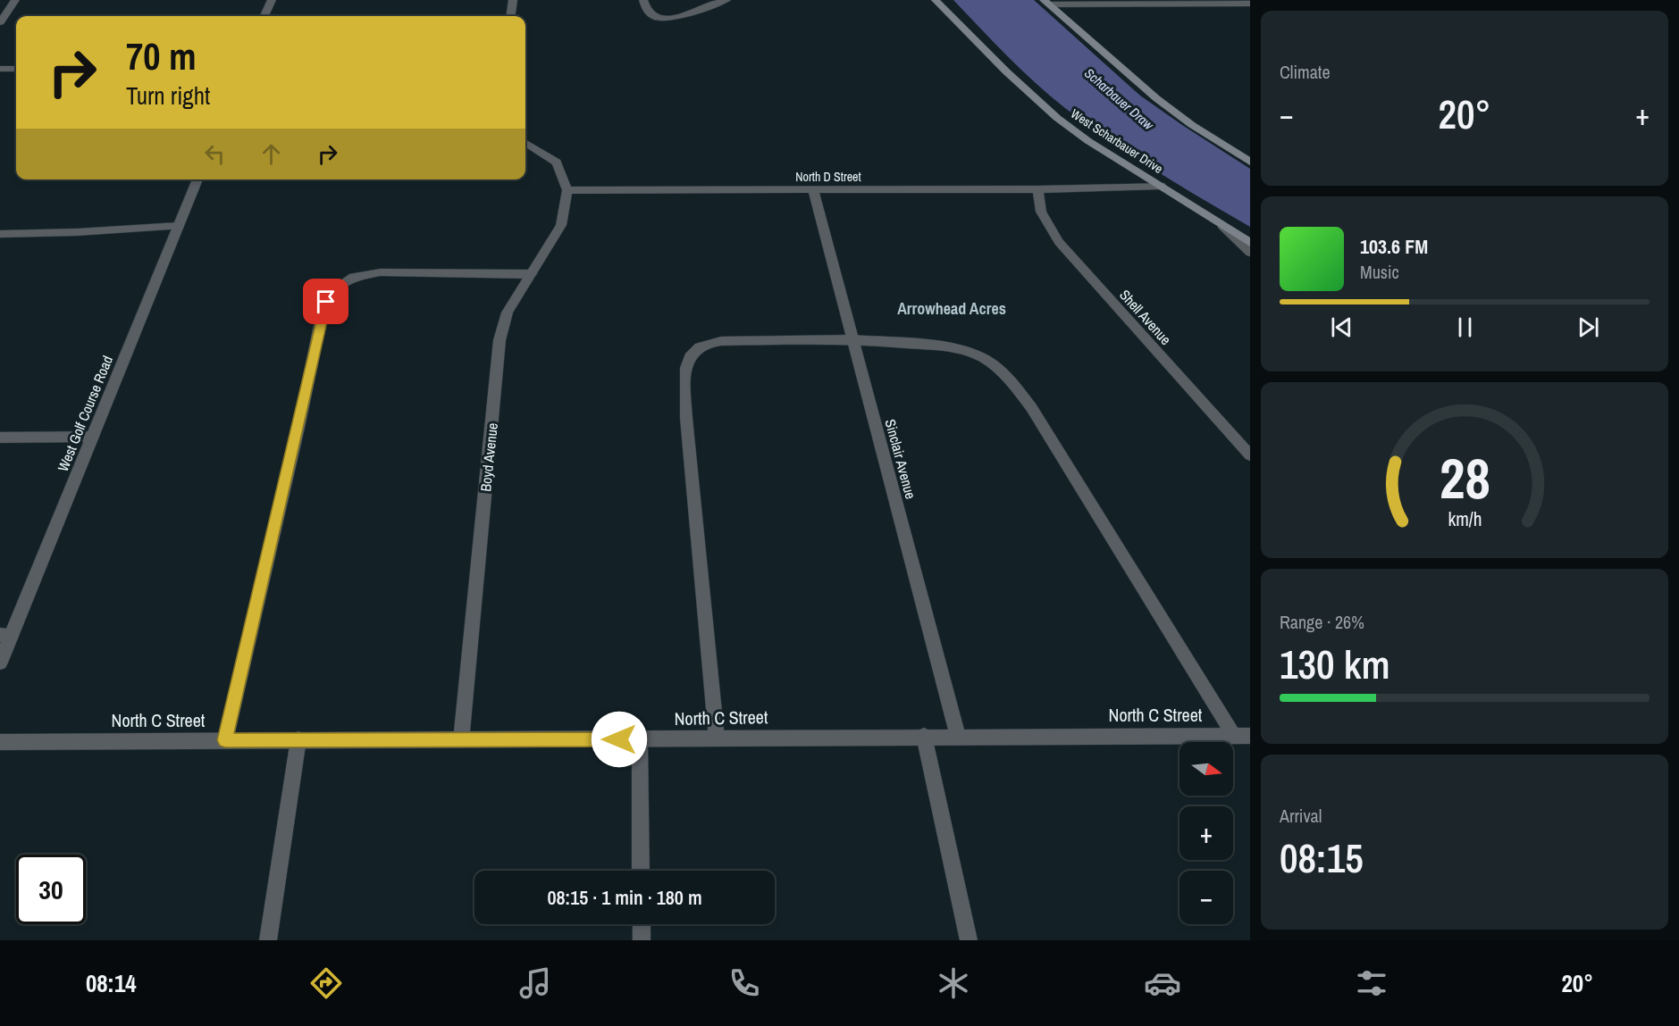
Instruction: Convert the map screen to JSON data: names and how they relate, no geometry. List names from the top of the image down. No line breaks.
{"streets":{"main road":["West Scharbauer Drive"],"street":["North D Street","Shell Avenue","West Golf Course Road","Boyd Avenue","Sinclair Avenue","North C Street"]},"crossings":[["West Scharbauer Drive","North D Street"],["North D Street","Shell Avenue"],["North D Street","Boyd Avenue"],["North D Street","Sinclair Avenue"],["Boyd Avenue","North C Street"],["Sinclair Avenue","North C Street"]],"districts":["Arrowhead Acres"],"water":["Scharbauer Draw"],"north":"right","page":{"tile":["Climate",["Range · 26%","130 km"],["Arrival","08:15"]],"turn":["70 m","Turn right"],"heat":["−","20°","+"],"song":["103.6 FM","Music"],"map_buttons":["+","−"],"limit":"30","trip":"08:15 · 1 min · 180 m","tabs":["08:14","20°"],"gauge":["28","km/h"]}}
